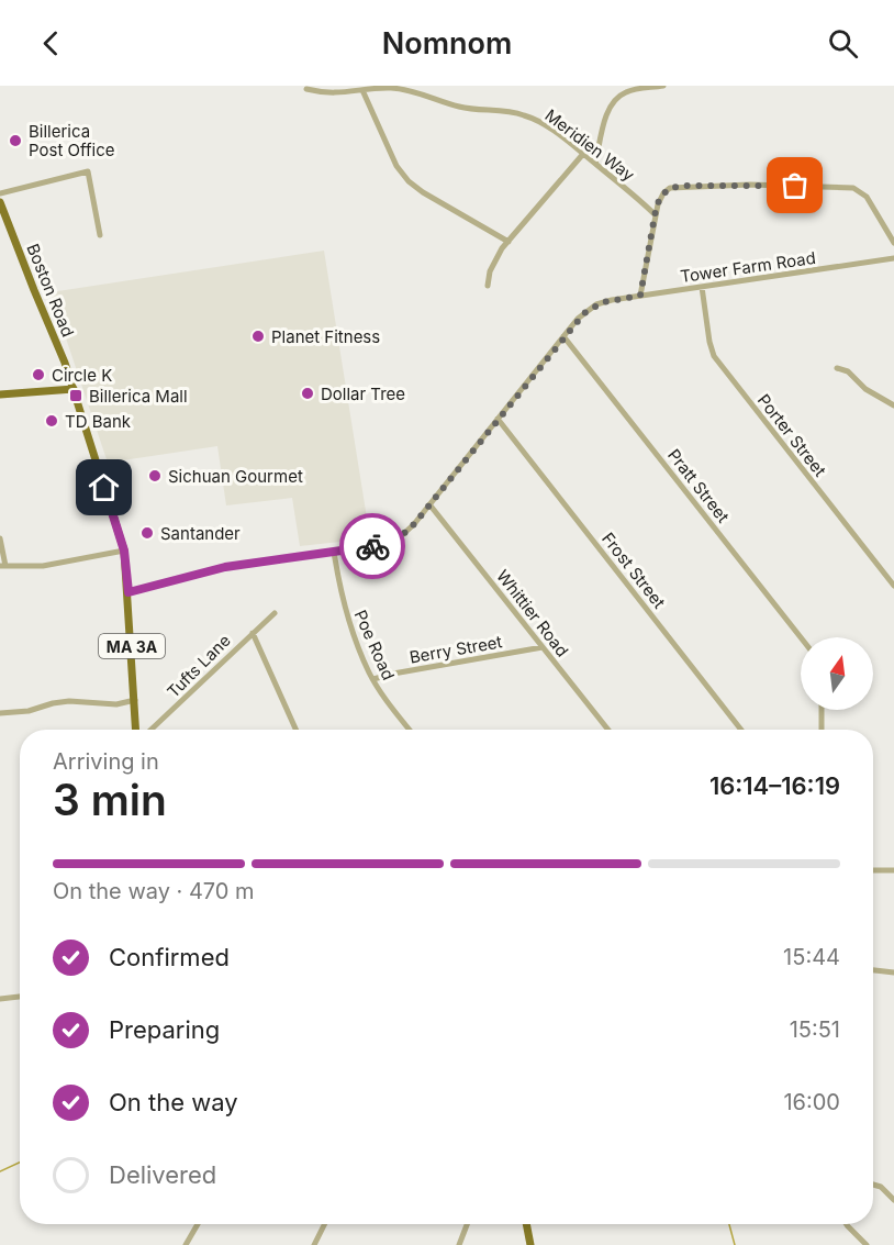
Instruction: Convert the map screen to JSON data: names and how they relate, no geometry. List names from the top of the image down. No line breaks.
{"streets":{"main road":["Boston Road","MA 3A"],"street":["Meridien Way","Tower Farm Road","Porter Street","Pratt Street","Frost Street","Whittier Road","Poe Road","Berry Street","Tufts Lane"]},"crossings":[["Tower Farm Road","Boston Road"],["Tower Farm Road","Porter Street"],["Tower Farm Road","Pratt Street"],["Tower Farm Road","Frost Street"],["Tower Farm Road","Whittier Road"],["Tower Farm Road","Poe Road"],["Whittier Road","Berry Street"],["Poe Road","Berry Street"]],"places":{"other":["Billerica Post Office","Planet Fitness","Circle K","Dollar Tree","TD Bank","Sichuan Gourmet","Santander"],"transit":["Billerica Mall"]},"north":"top","page":{"header":"Nomnom","heading":["3 min","Arriving in","16:14–16:19"],"bar":"On the way · 470 m","list":[["Confirmed","15:44"],["Preparing","15:51"],["On the way","16:00"],"Delivered"]}}
